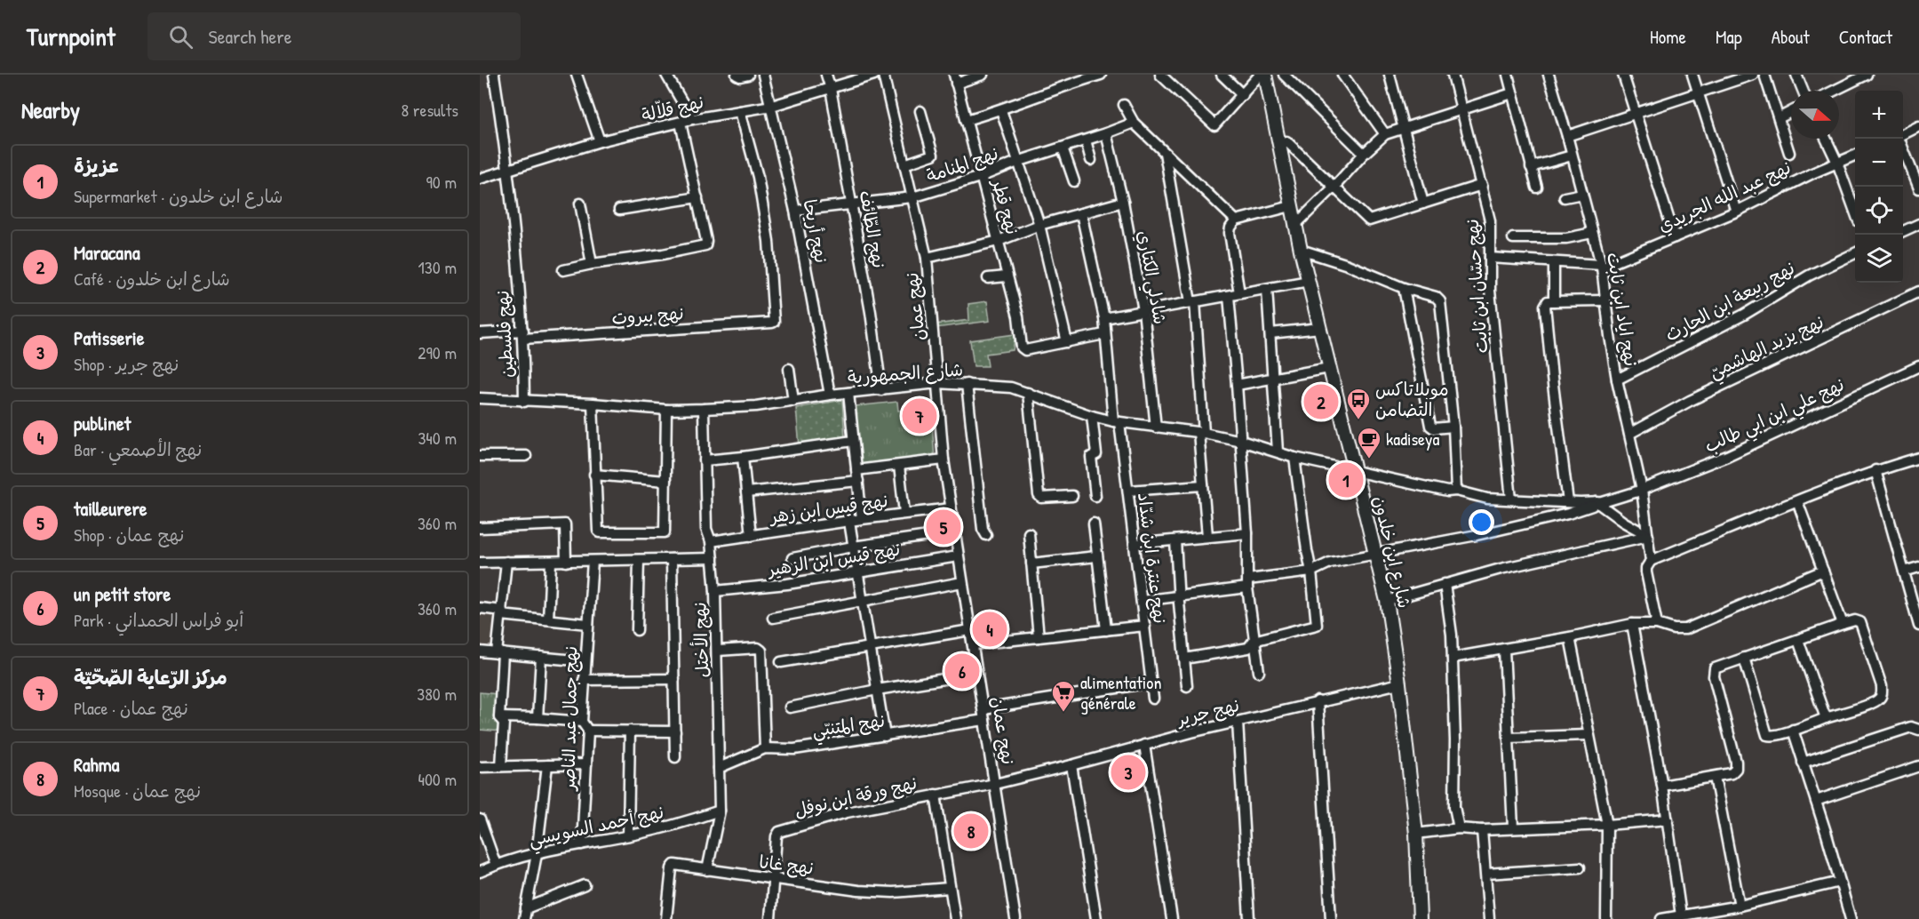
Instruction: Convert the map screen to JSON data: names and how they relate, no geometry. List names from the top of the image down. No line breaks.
{"streets":{"street":["نهج قلاّلة","نهج المنامة","نهج عبد الله الجريدي","نهج قطر","نهج الطّائف","نهج أريحا","شادلي الكتاري","نهج حسّان ابن ثابت","نهج ربيعة ابن الحارث","نهج عمان","نهج اياد ابن ثابت","نهج بيروت","نهج فلسطين","نهج يزيد الهاشميّ","شارع الجمهورية","نهج علي ابن ابي طالب","نهج قيس ابن زهر","شارع ابن خلدون","نهج عنترة ابن شدّاد","نهج قيس ابن الزهير","نهج الأختل","نهج جرير","نهج جمال عبد الناصر","نهج المتنبّي","نهج ورقة ابن نوفل","نهج أحمد السويسي","نهج غانا"]},"crossings":[["نهج قلاّلة","نهج الطّائف"],["نهج قلاّلة","نهج أريحا"],["نهج قلاّلة","نهج بيروت"],["نهج قلاّلة","نهج فلسطين"],["نهج المنامة","نهج قطر"],["نهج المنامة","نهج الطّائف"],["نهج المنامة","نهج أريحا"],["نهج المنامة","شادلي الكتاري"],["نهج المنامة","نهج عمان"],["نهج عبد الله الجريدي","نهج اياد ابن ثابت"],["نهج الطّائف","شارع الجمهورية"],["نهج أريحا","شارع الجمهورية"],["شادلي الكتاري","شارع الجمهورية"],["نهج حسّان ابن ثابت","شارع الجمهورية"],["نهج ربيعة ابن الحارث","نهج اياد ابن ثابت"],["نهج عمان","شارع الجمهورية"],["نهج عمان","نهج قيس ابن زهر"],["نهج عمان","نهج قيس ابن الزهير"],["نهج عمان","نهج جرير"],["نهج عمان","نهج المتنبّي"],["نهج عمان","نهج ورقة ابن نوفل"],["نهج اياد ابن ثابت","نهج يزيد الهاشميّ"],["نهج اياد ابن ثابت","نهج علي ابن ابي طالب"],["نهج بيروت","نهج فلسطين"],["نهج فلسطين","شارع الجمهورية"],["شارع الجمهورية","نهج علي ابن ابي طالب"],["شارع الجمهورية","شارع ابن خلدون"],["شارع الجمهورية","نهج عنترة ابن شدّاد"],["شارع الجمهورية","نهج الأختل"],["نهج علي ابن ابي طالب","شارع ابن خلدون"],["نهج علي ابن ابي طالب","نهج عنترة ابن شدّاد"],["نهج قيس ابن زهر","نهج الأختل"],["شارع ابن خلدون","نهج جرير"],["نهج قيس ابن الزهير","نهج الأختل"],["نهج الأختل","نهج المتنبّي"],["نهج الأختل","نهج أحمد السويسي"],["نهج الأختل","نهج غانا"],["نهج جرير","نهج ورقة ابن نوفل"],["نهج جمال عبد الناصر","نهج أحمد السويسي"],["نهج ورقة ابن نوفل","نهج غانا"]],"places":{"bus stop":["موبلاتاكس التضامن"],"cafe":["kadiseya"],"supermarket":["alimentation générale"]},"north":"right","page":{"header":"Turnpoint","search":"Search here","nav":["Home","Map","About","Contact"],"heading":["Nearby","8 results"],"map_buttons":["+","−"],"list":[{"mark":"1","name":"عزيزة","note":"Supermarket · شارع ابن خلدون","value":"90 m"},{"mark":"2","name":"Maracana","note":"Café · شارع ابن خلدون","value":"130 m"},{"mark":"3","name":"Patisserie","note":"Shop · نهج جرير","value":"290 m"},{"mark":"4","name":"publinet","note":"Bar · نهج الأصمعي","value":"340 m"},{"mark":"5","name":"tailleurere","note":"Shop · نهج عمان","value":"360 m"},{"mark":"6","name":"un petit store","note":"Park · أبو فراس الحمداني","value":"360 m"},{"mark":"7","name":"مركز الرّعاية الصّحّيّة","note":"Place · نهج عمان","value":"380 m"},{"mark":"8","name":"Rahma","note":"Mosque · نهج عمان","value":"400 m"}],"pins":["2","7","1","5","4","6","3","8"]}}
